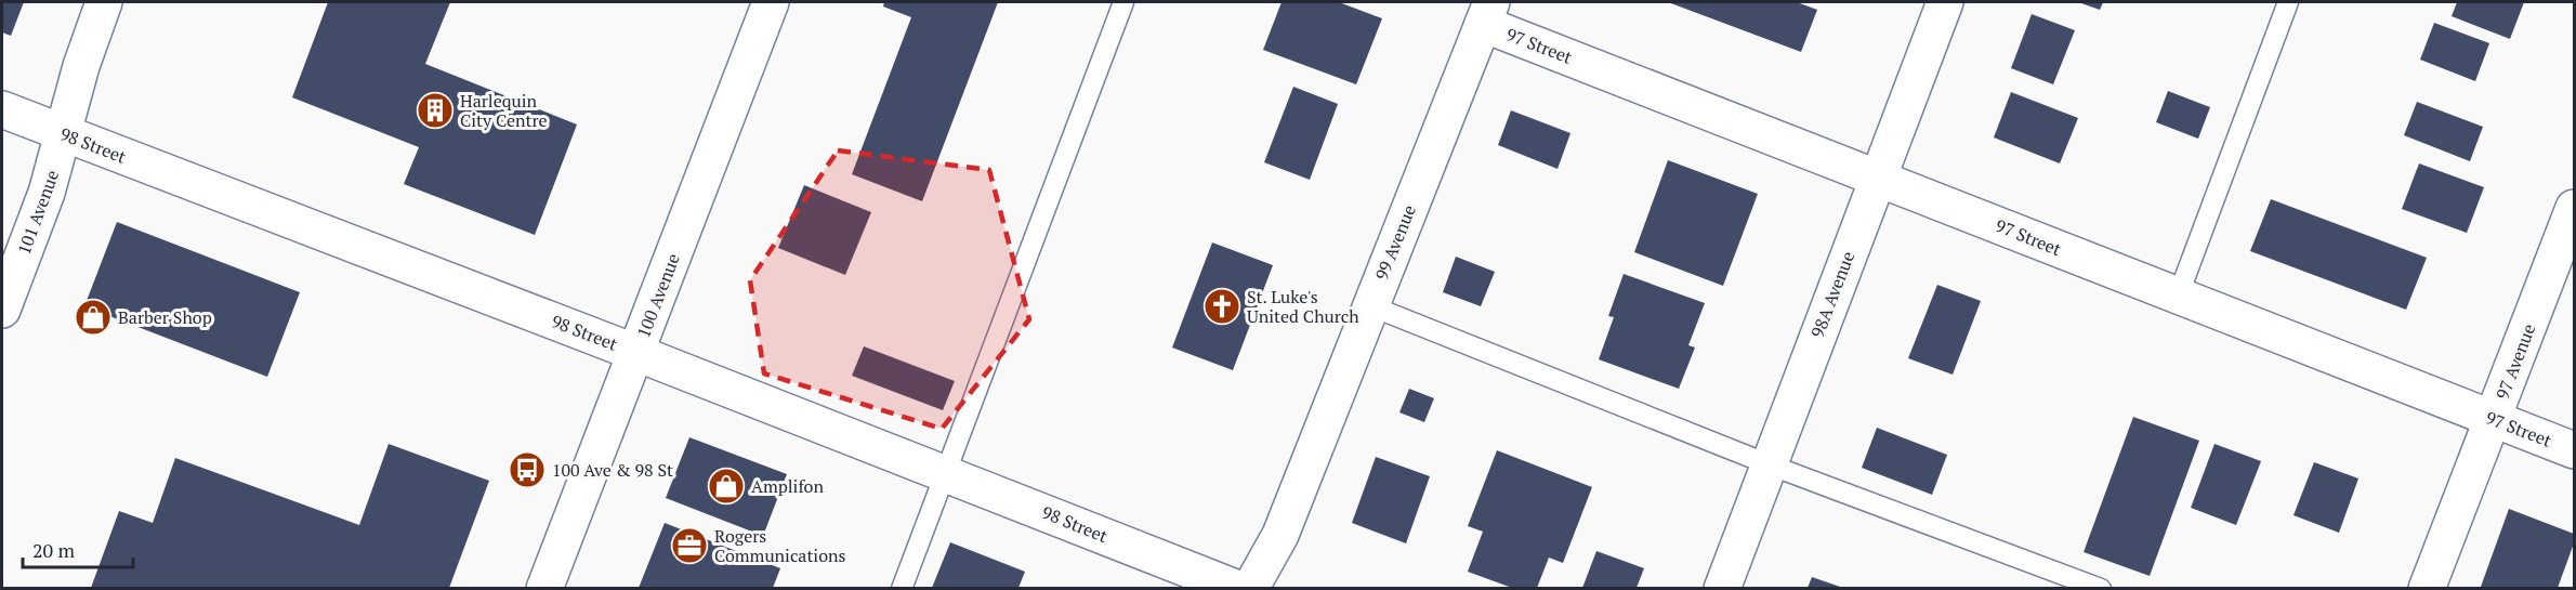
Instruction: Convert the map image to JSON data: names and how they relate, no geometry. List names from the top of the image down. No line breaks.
{"streets":{"street":["97 Street","98 Street","101 Avenue","99 Avenue","98A Avenue","100 Avenue","97 Avenue"]},"crossings":[["97 Street","99 Avenue"],["97 Street","98A Avenue"],["97 Street","97 Avenue"],["98 Street","101 Avenue"],["98 Street","100 Avenue"]],"places":{"building":["Harlequin City Centre"],"church":["St. Luke's United Church"],"shop":["Barber Shop","Amplifon"],"bus stop":["100 Ave & 98 St"],"office":["Rogers Communications"]},"scale_bar":"20 m"}
